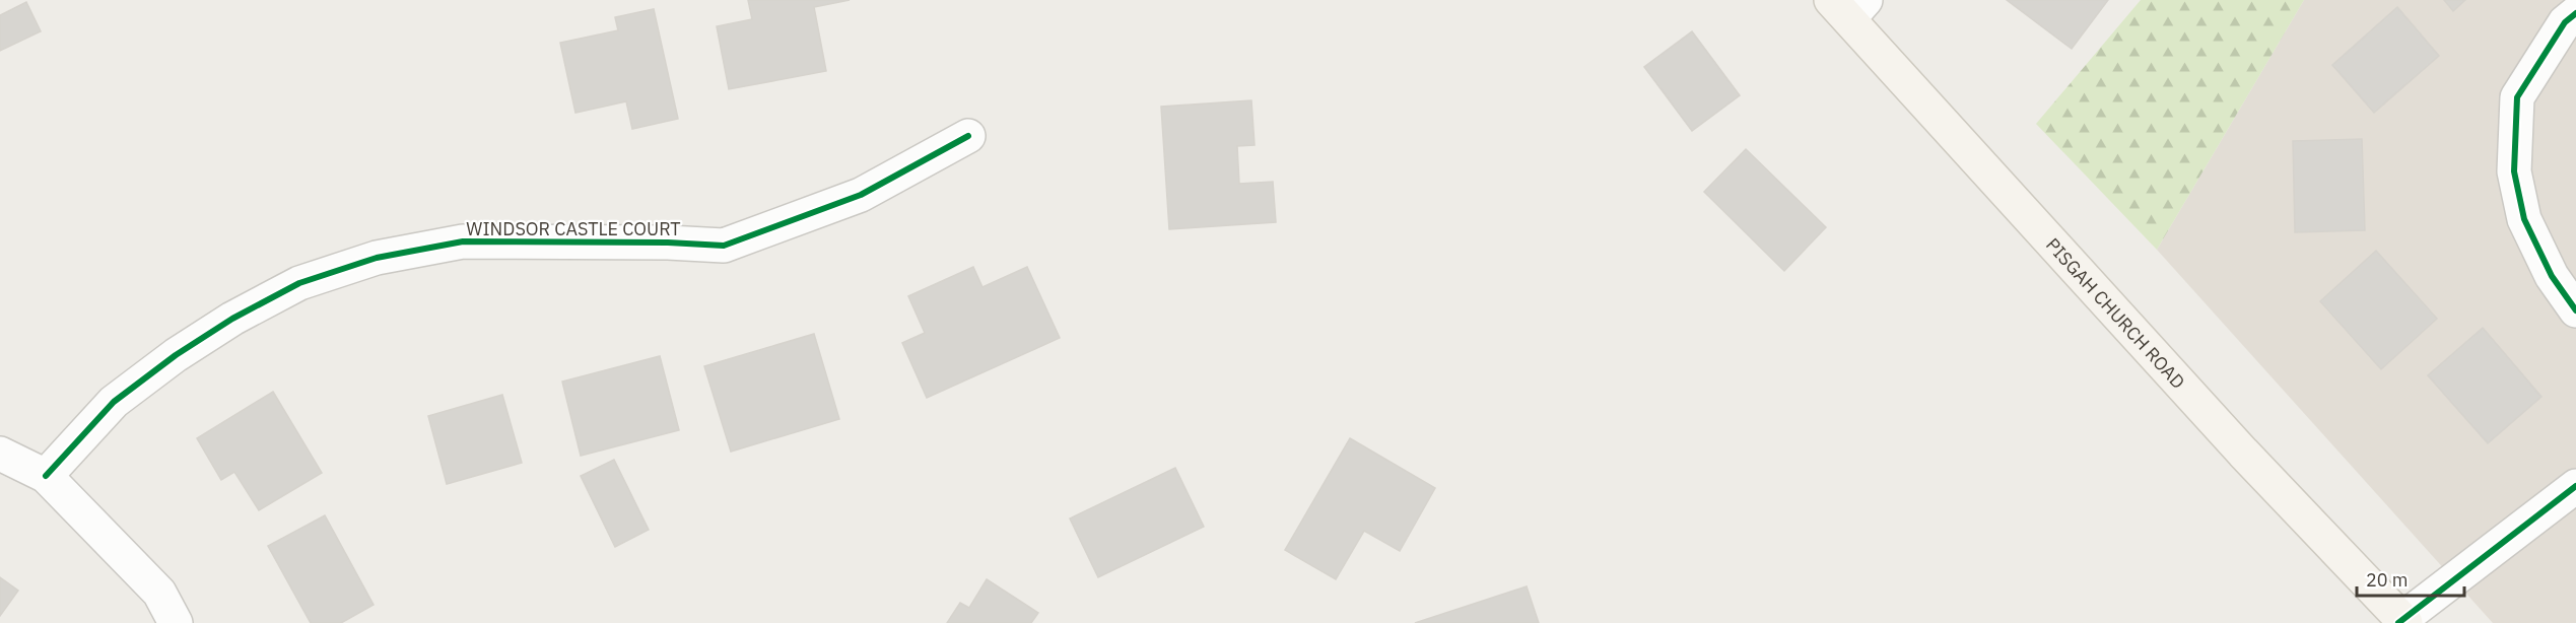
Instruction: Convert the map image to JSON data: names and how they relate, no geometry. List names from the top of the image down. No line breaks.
{"streets":{"main road":["PISGAH CHURCH ROAD"],"street":["WINDSOR CASTLE COURT"]},"scale_bar":"20 m"}
